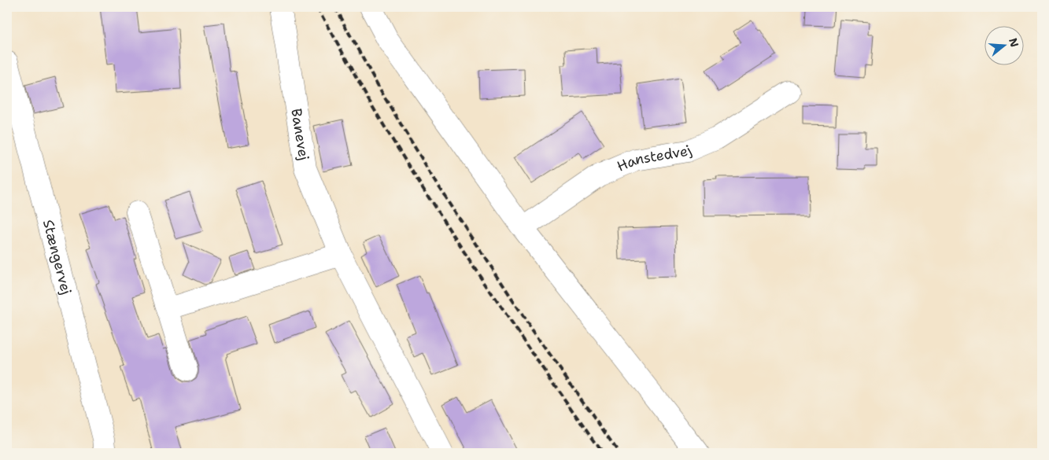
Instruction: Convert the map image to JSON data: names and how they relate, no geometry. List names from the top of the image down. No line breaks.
{"streets":{"street":["Banevej","Hanstedvej","Stængervej"]},"north":"right"}
